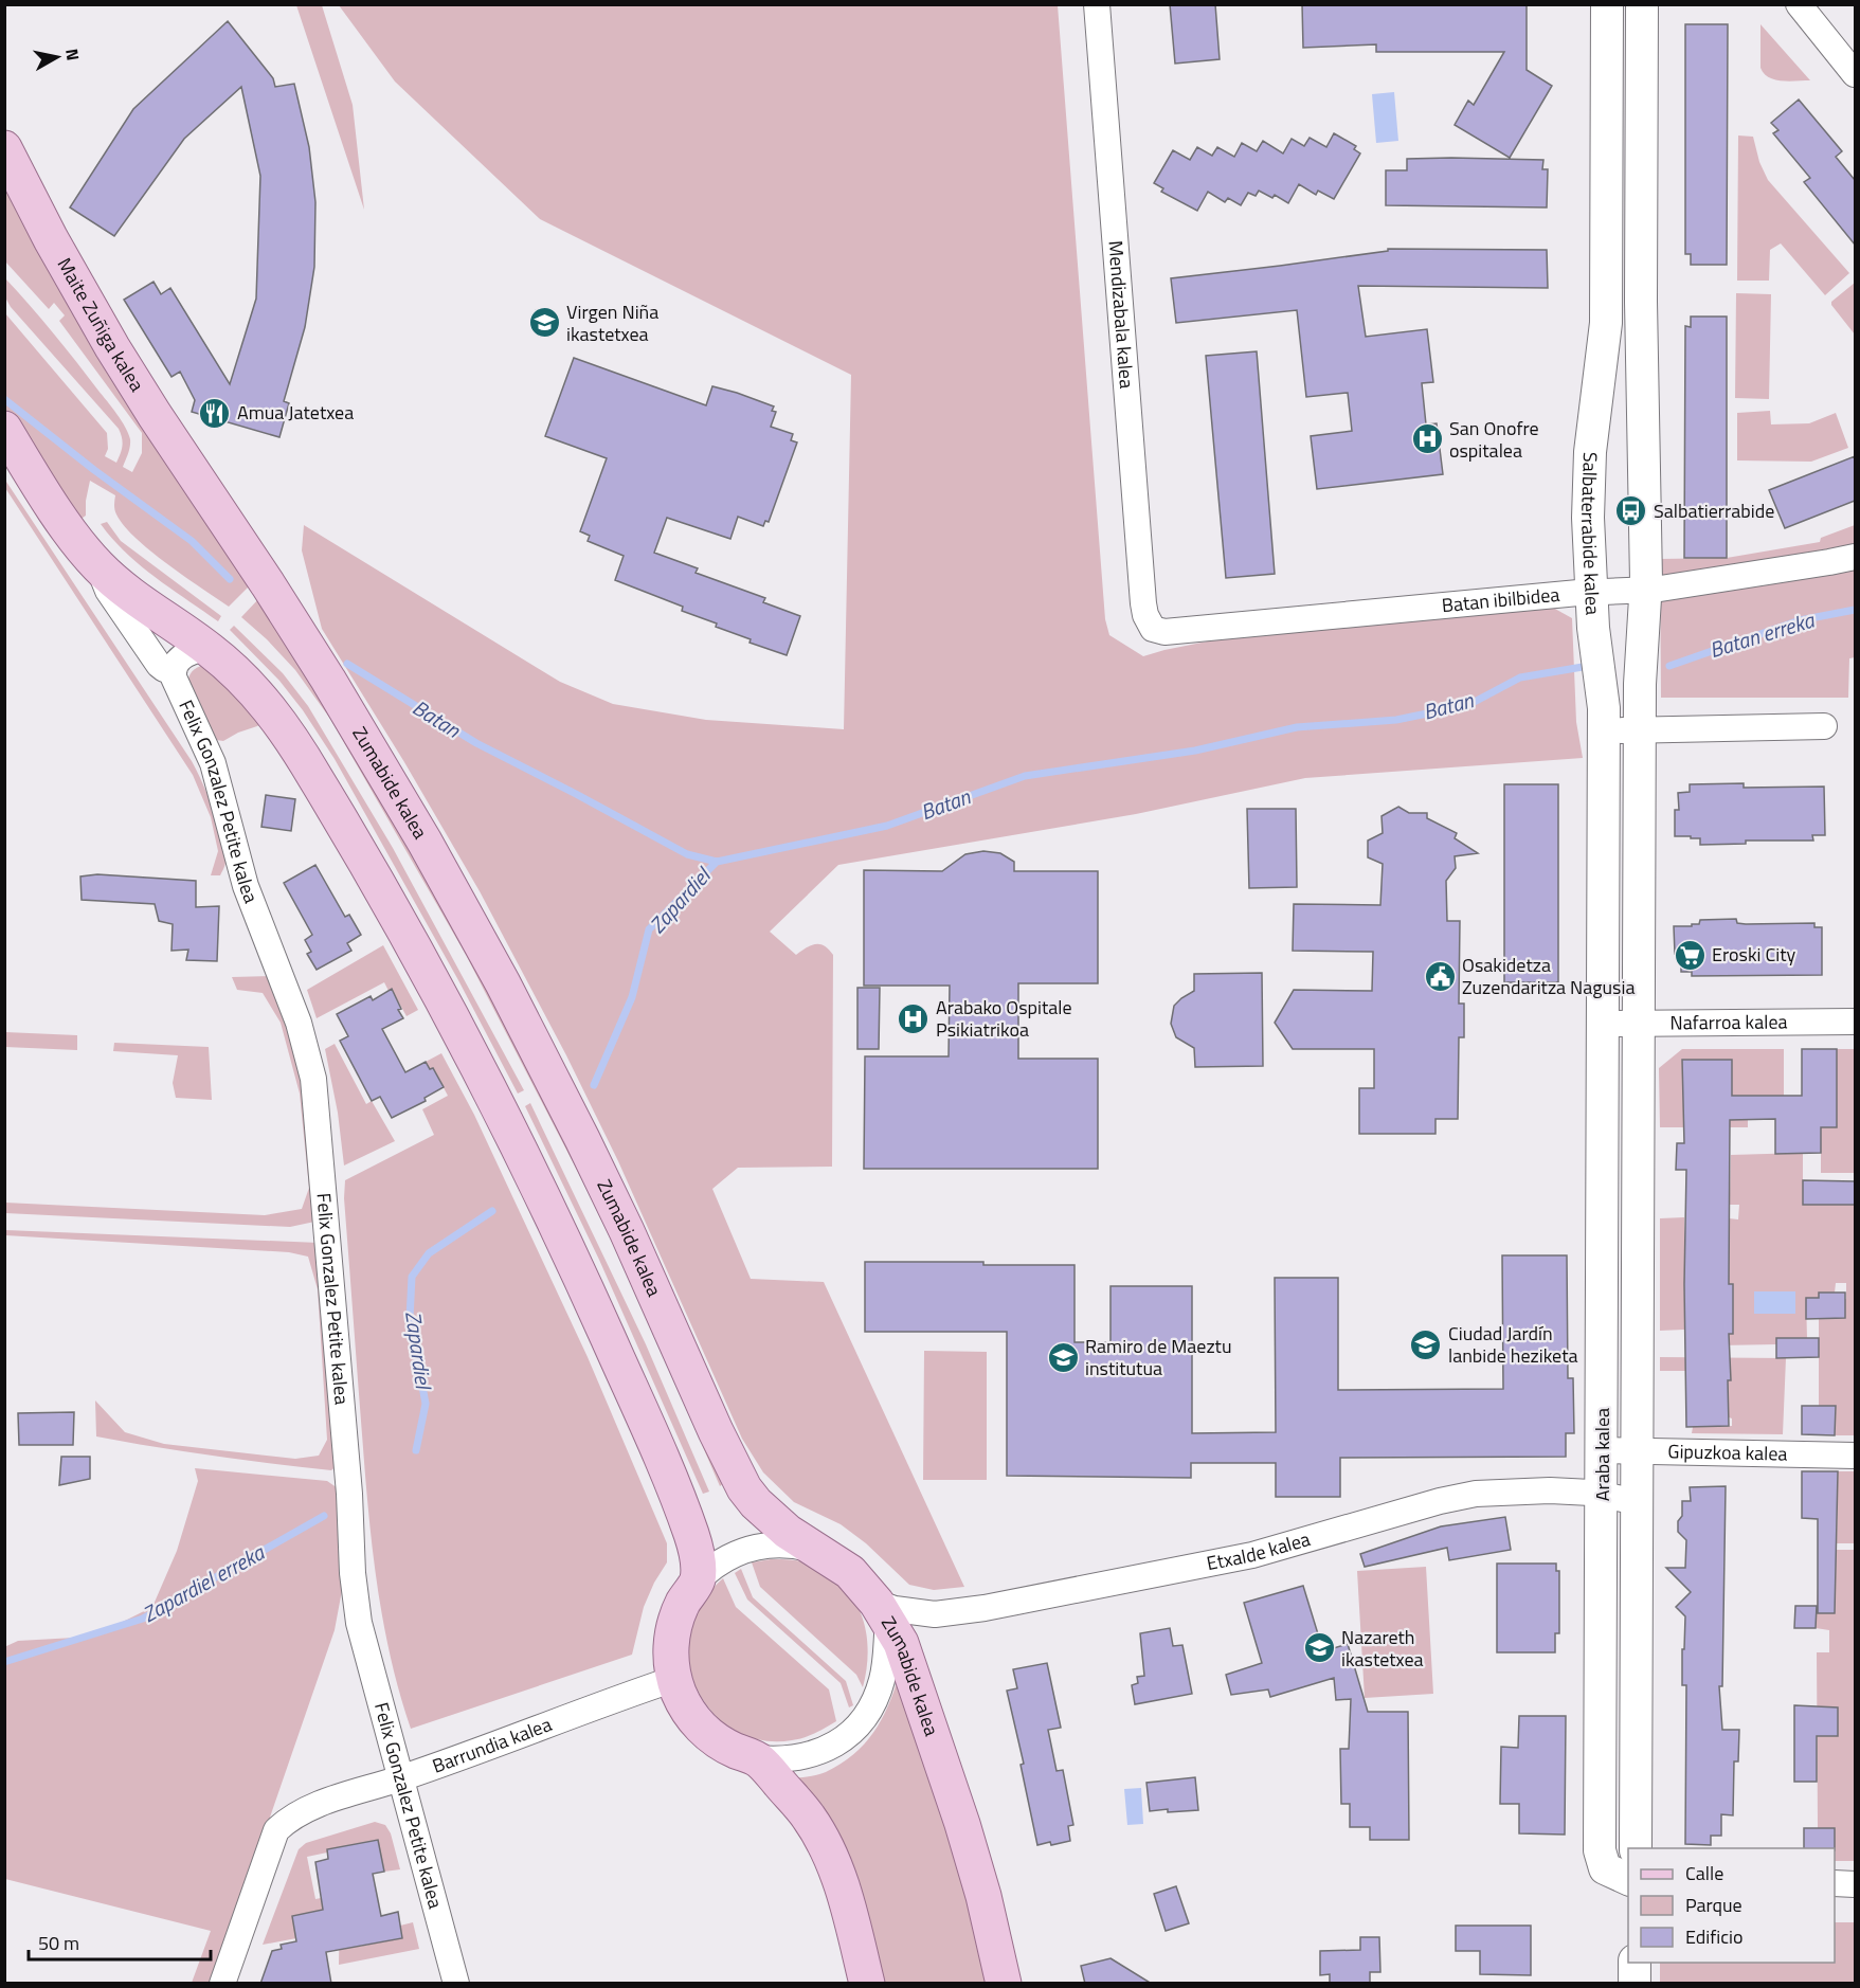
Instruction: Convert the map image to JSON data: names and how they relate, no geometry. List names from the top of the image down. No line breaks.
{"streets":{"main road":["Maite Zuñiga kalea","Zumabide kalea"],"street":["Mendizabala kalea","Salbaterrabide kalea","Batan ibilbidea","Felix Gonzalez Petite kalea","Nafarroa kalea","Gipuzkoa kalea","Araba kalea","Etxalde kalea","Barrundia kalea"]},"crossings":[["Mendizabala kalea","Batan ibilbidea"],["Maite Zuñiga kalea","Zumabide kalea"],["Salbaterrabide kalea","Batan ibilbidea"],["Salbaterrabide kalea","Nafarroa kalea"],["Salbaterrabide kalea","Araba kalea"],["Zumabide kalea","Etxalde kalea"],["Zumabide kalea","Barrundia kalea"],["Felix Gonzalez Petite kalea","Barrundia kalea"],["Nafarroa kalea","Araba kalea"],["Gipuzkoa kalea","Araba kalea"],["Araba kalea","Etxalde kalea"],["Etxalde kalea","Barrundia kalea"]],"water":["Batan erreka","Batan","Zapardiel","Zapardiel erreka"],"places":{"school or university":["Virgen Niña ikastetxea","Ciudad Jardín lanbide heziketa","Ramiro de Maeztu institutua","Nazareth ikastetxea"],"restaurant":["Amua Jatetxea"],"hospital":["San Onofre ospitalea","Arabako Ospitale Psikiatrikoa"],"bus stop":["Salbatierrabide"],"supermarket":["Eroski City"],"public building":["Osakidetza Zuzendaritza Nagusia"]},"legend":["Calle","Parque","Edificio"],"scale_bar":"50 m","north":"right"}
